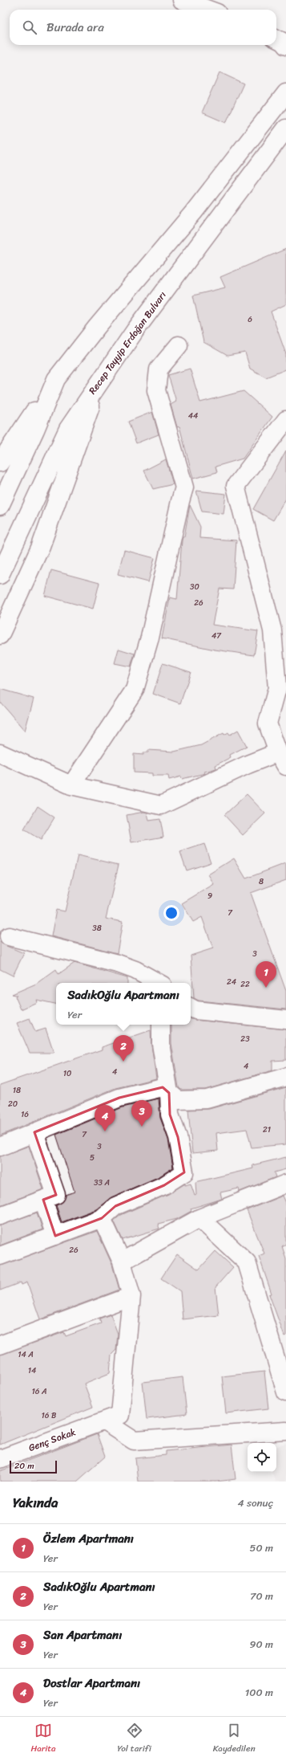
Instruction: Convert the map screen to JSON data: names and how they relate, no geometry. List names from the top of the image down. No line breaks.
{"streets":{"street":["Recep Tayyip Erdoğan Bulvarı","Genç Sokak"]},"house_numbers":["6","44","30","26","47","8","9","7","38","3","24","22","23","4","4","10","18","20","16","21","7","3","5","33 A","26","14 A","14","16 A","16 B"],"scale_bar":"20 m","page":{"search":"Burada ara","pins":["1","2","3","4"],"popup":["SadıkOğlu Apartmanı","Yer"],"scale":"20 m","heading":["Yakında","4 sonuç"],"list":[{"mark":"1","name":"Özlem Apartmanı","note":"Yer","value":"50 m"},{"mark":"2","name":"SadıkOğlu Apartmanı","note":"Yer","value":"70 m"},{"mark":"3","name":"San Apartmanı","note":"Yer","value":"90 m"},{"mark":"4","name":"Dostlar Apartmanı","note":"Yer","value":"100 m"}],"nav":["Harita","Yol tarifi","Kaydedilen"]}}
